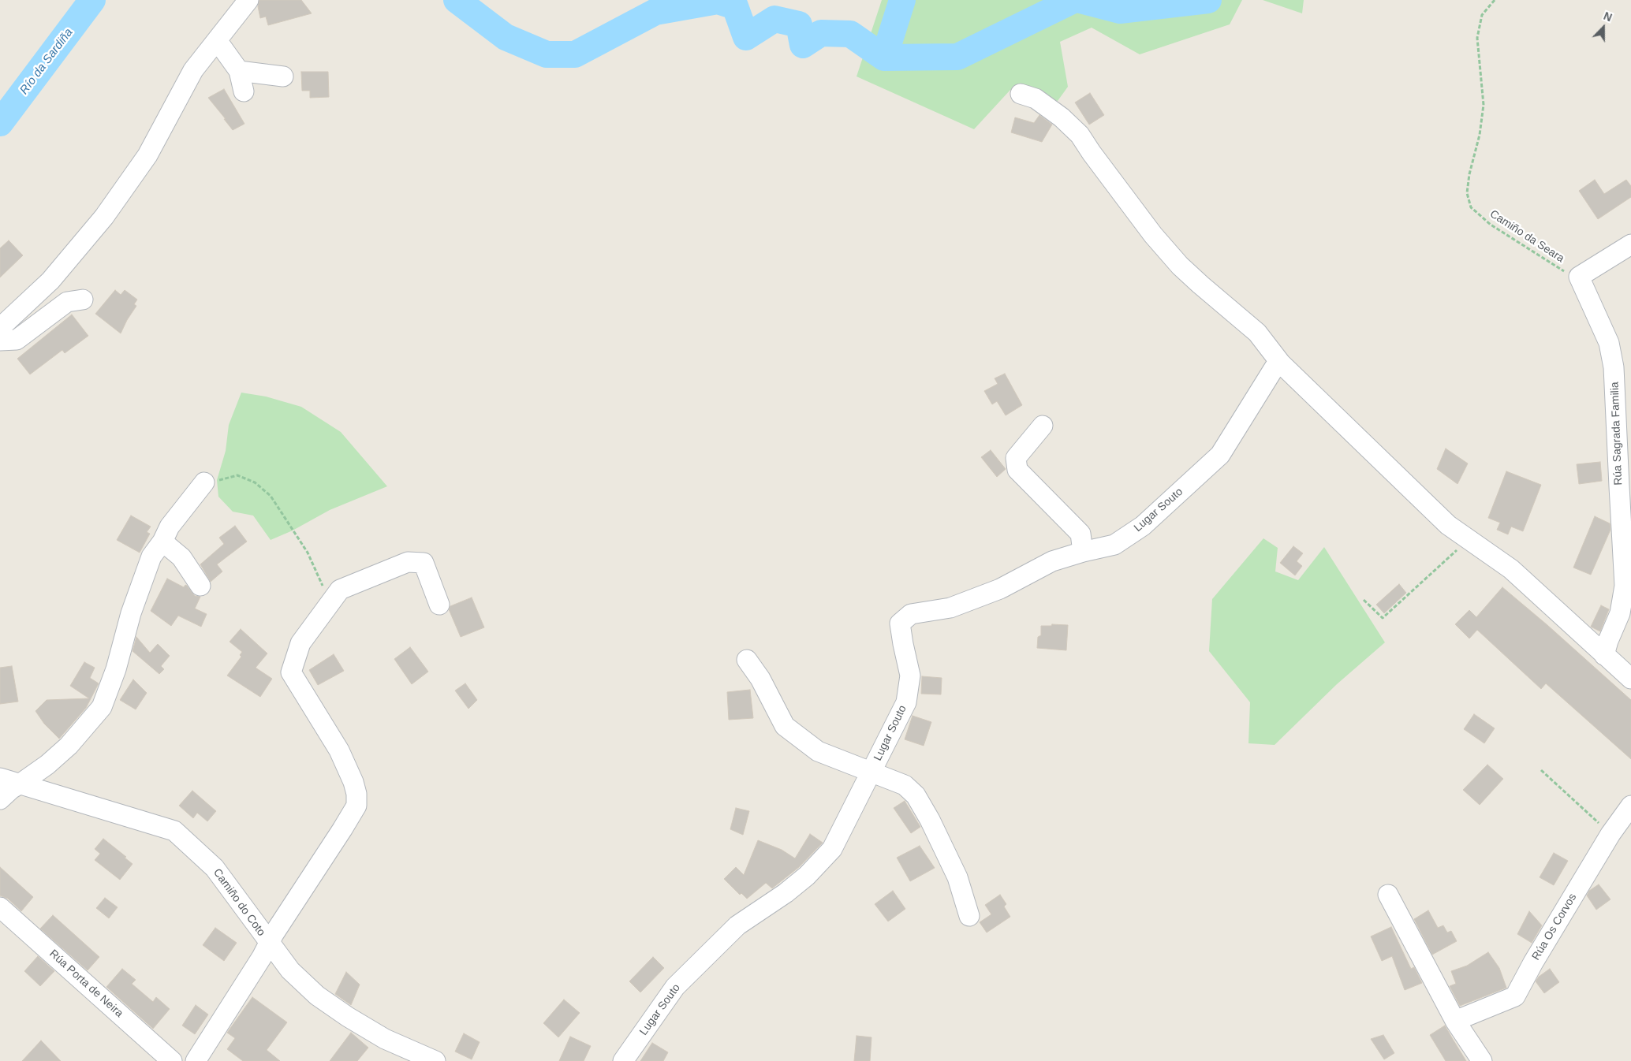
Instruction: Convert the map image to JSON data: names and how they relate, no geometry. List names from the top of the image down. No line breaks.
{"streets":{"street":["Rúa Sagrada Familia","Lugar Souto","Camiño do Coto","Rúa Os Corvos","Rúa Porta de Neira"],"path":["Camiño da Seara"]},"crossings":[["Camiño da Seara","Rúa Sagrada Familia"]],"water":["Río da Sardiña"],"north":"top"}
